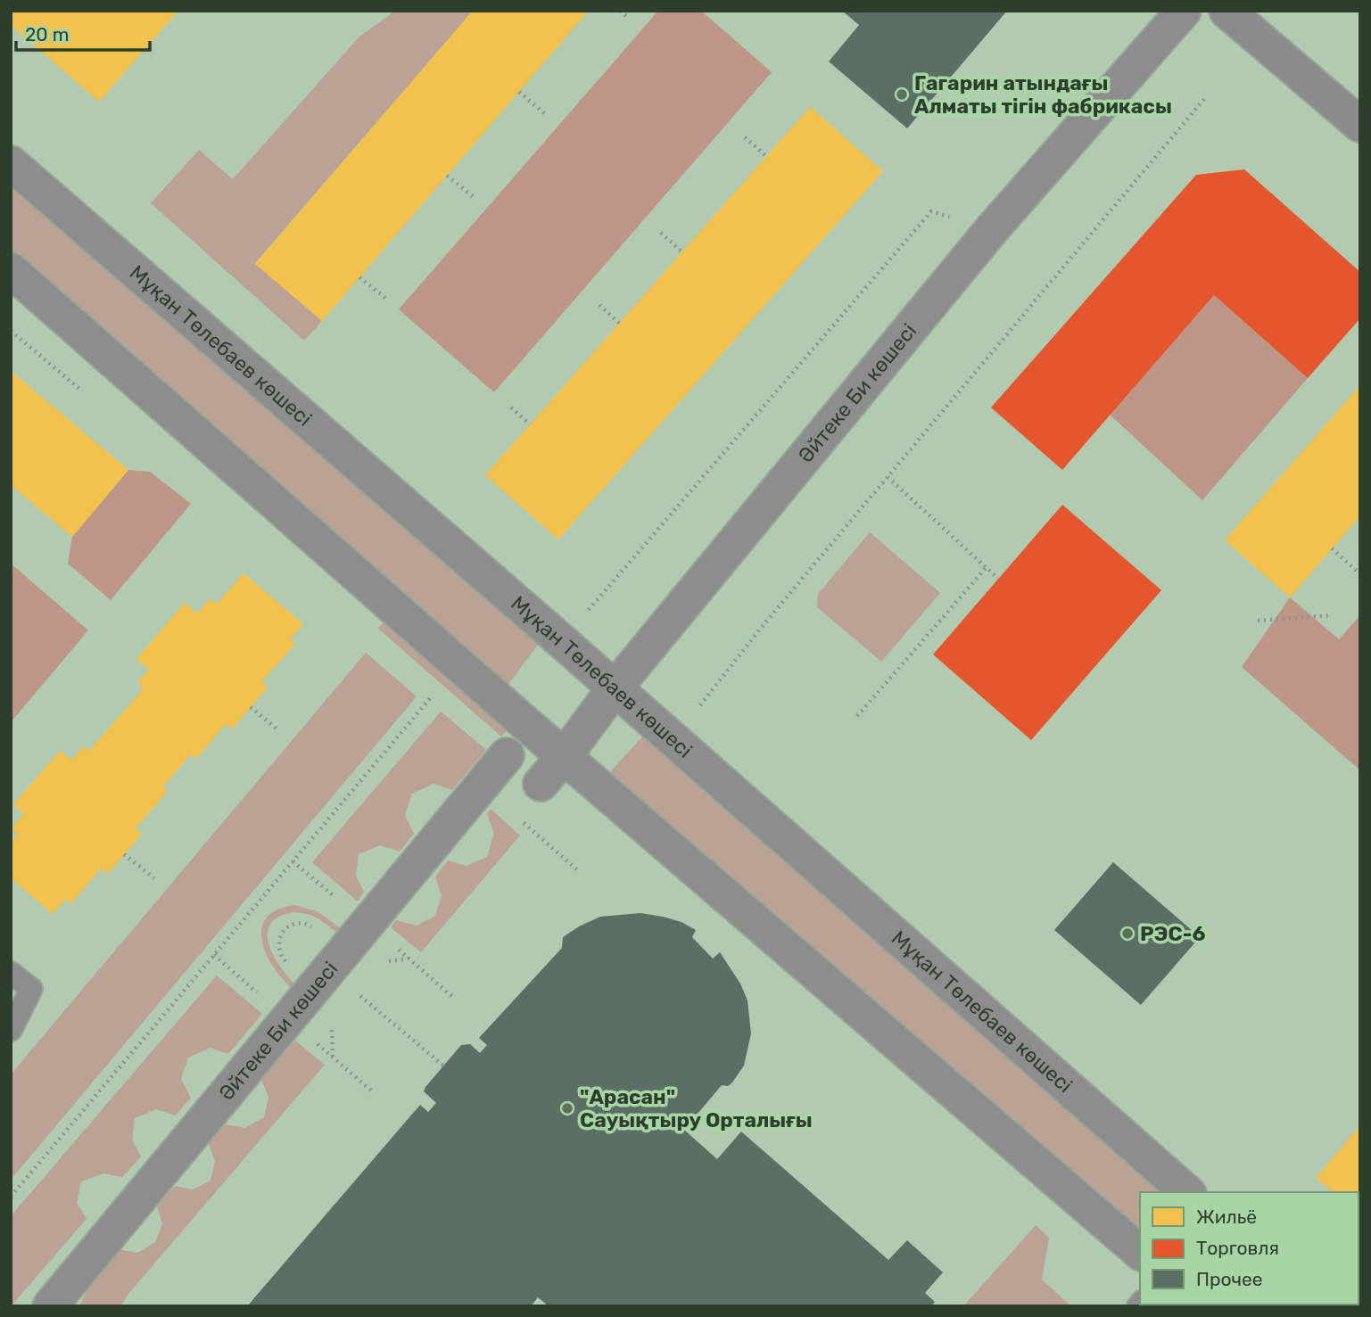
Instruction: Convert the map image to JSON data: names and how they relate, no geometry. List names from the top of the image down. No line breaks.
{"streets":{"street":["Мұқан Төлебаев көшесі","Әйтеке Би көшесі"]},"crossings":[["Мұқан Төлебаев көшесі","Әйтеке Би көшесі"]],"places":["Гагарин атындағы Алматы тігін фабрикасы","РЭС-6","\"Арасан\" Сауықтыру Орталығы"],"legend":["Жильё","Торговля","Прочее"],"scale_bar":"20 m"}
